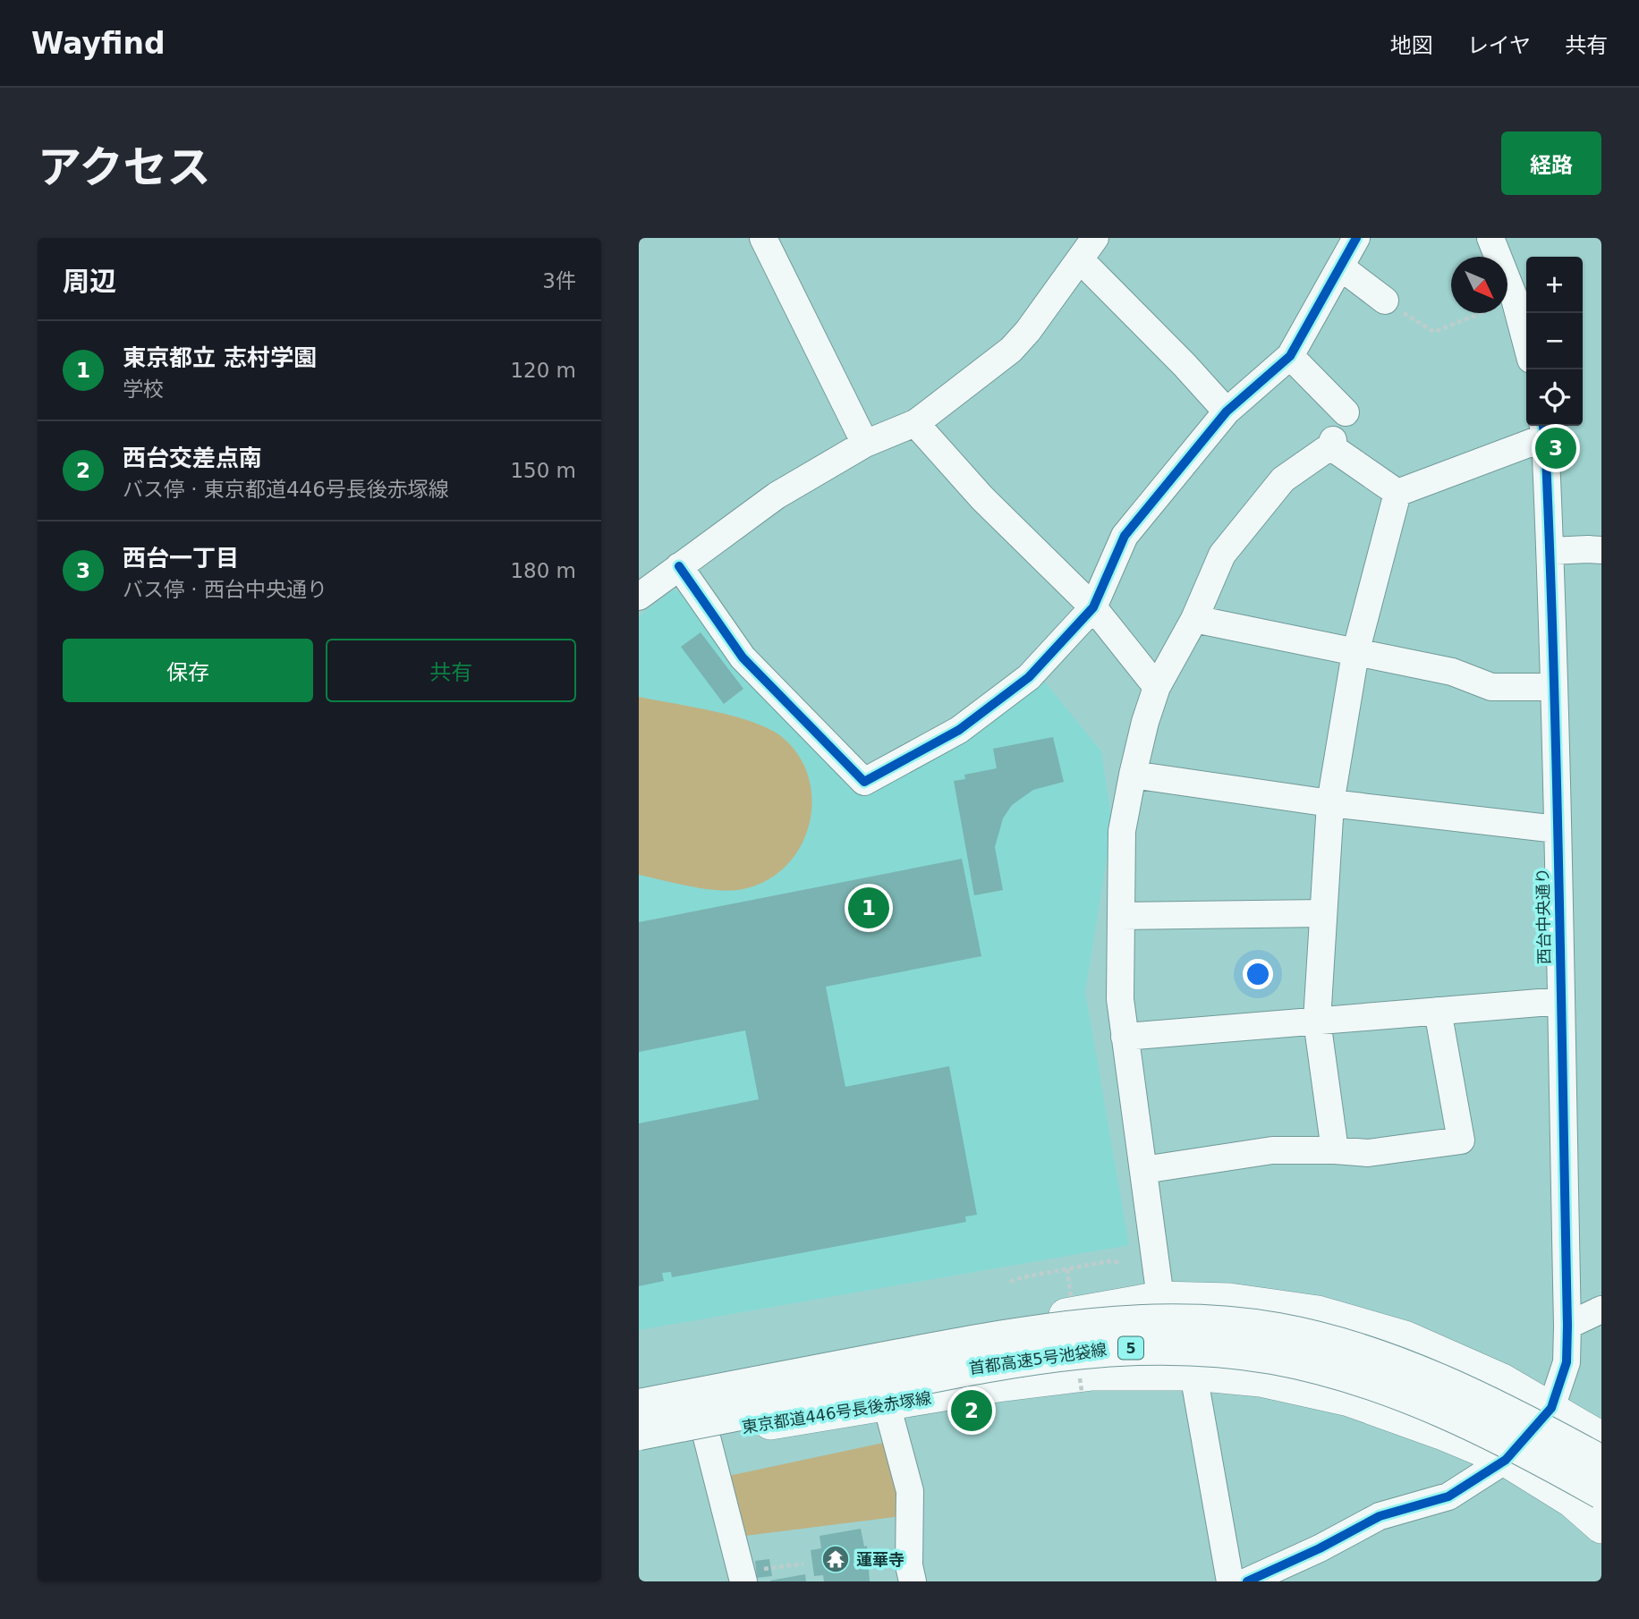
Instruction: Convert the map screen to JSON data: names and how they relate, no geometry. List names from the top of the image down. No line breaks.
{"streets":{"highway":["5","首都高速5号池袋線"],"main road":["東京都道446号長後赤塚線"],"street":["西台中央通り"]},"places":{"temple":["蓮華寺"]},"north":"bottom right","page":{"header":"Wayfind","nav":["地図","レイヤ","共有"],"title":"アクセス","buttons":["経路",["保存","共有"]],"heading":["周辺","3件"],"map_buttons":["+","−"],"list":[{"mark":"1","name":"東京都立 志村学園","note":"学校","value":"120 m"},{"mark":"2","name":"西台交差点南","note":"バス停 · 東京都道446号長後赤塚線","value":"150 m"},{"mark":"3","name":"西台一丁目","note":"バス停 · 西台中央通り","value":"180 m"}],"pins":["3","1","2"]}}
